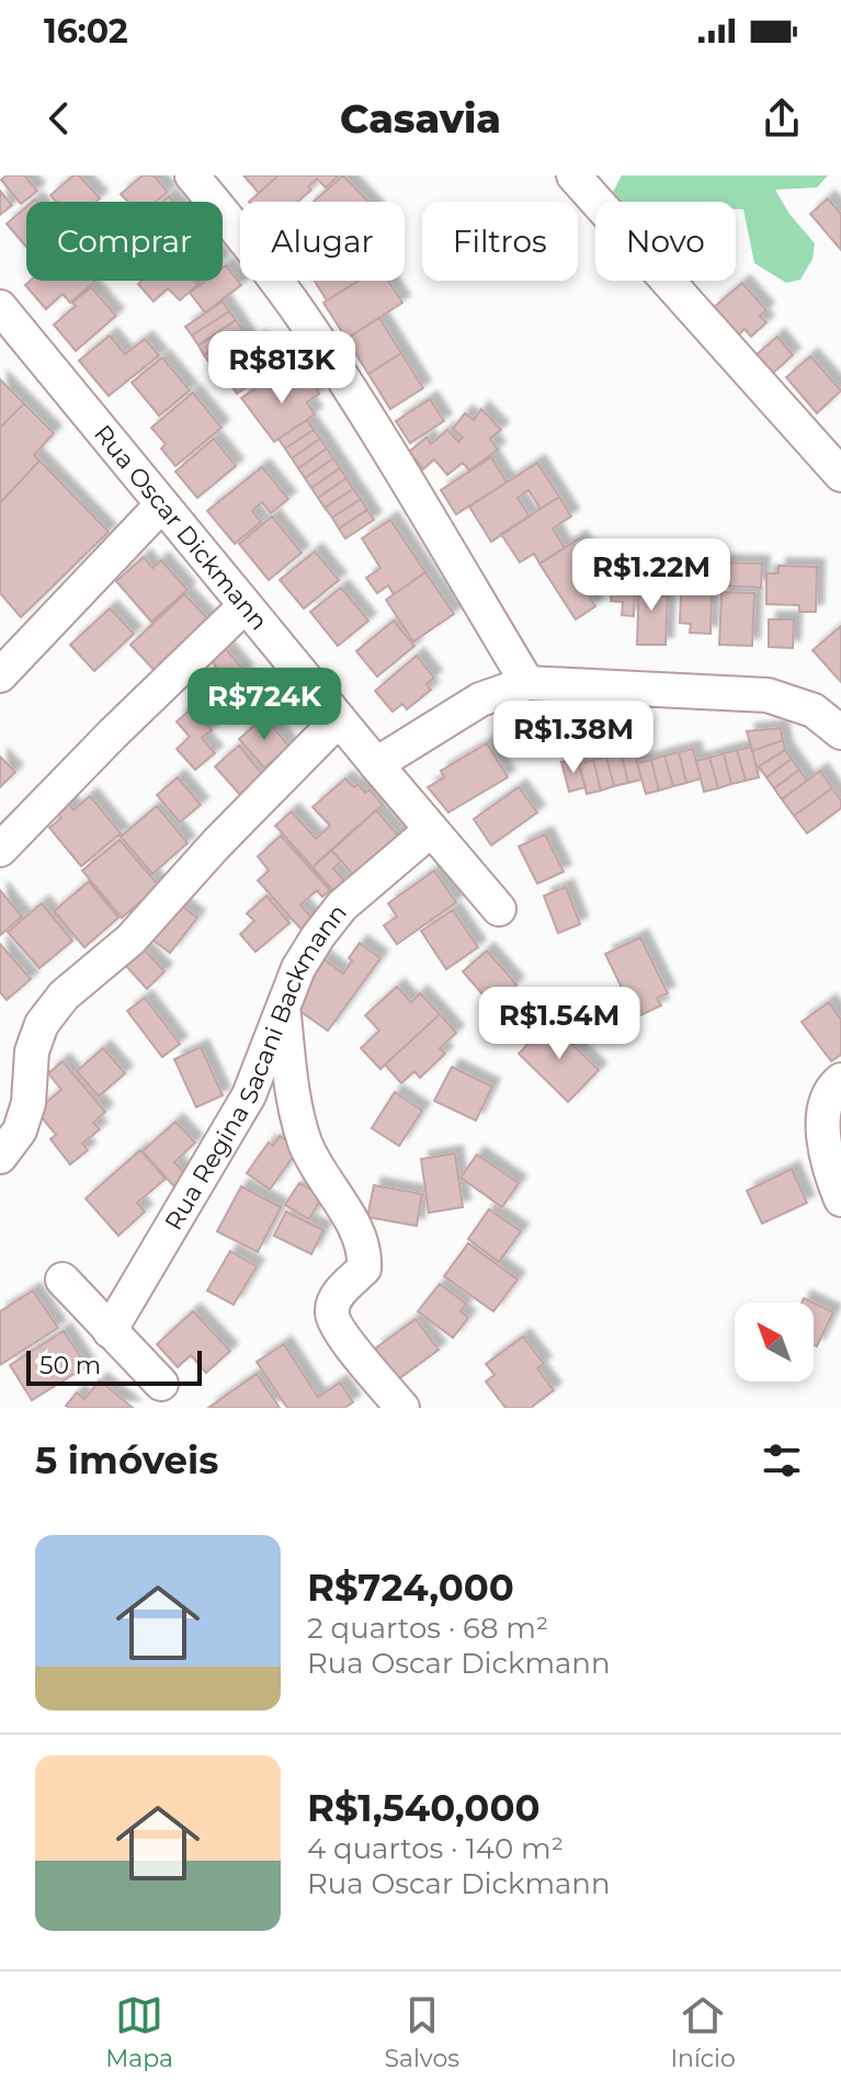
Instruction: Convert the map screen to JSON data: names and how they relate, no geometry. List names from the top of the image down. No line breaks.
{"streets":{"street":["Rua Oscar Dickmann","Rua Regina Sacani Backmann"]},"crossings":[["Rua Oscar Dickmann","Rua Regina Sacani Backmann"]],"scale_bar":"50 m","north":"top left","page":{"status":"16:02","header":"Casavia","chip":["Comprar","Alugar","Filtros","Novo"],"price":["R$813K","R$1.22M","R$724K","R$1.38M","R$1.54M"],"scale":"50 m","heading":"5 imóveis","list":[{"name":"R$724,000","note":"2 quartos · 68 m² · Rua Oscar Dickmann"},{"name":"R$1,540,000","note":"4 quartos · 140 m² · Rua Oscar Dickmann"}],"tabs":["Mapa","Salvos","Início"]}}
